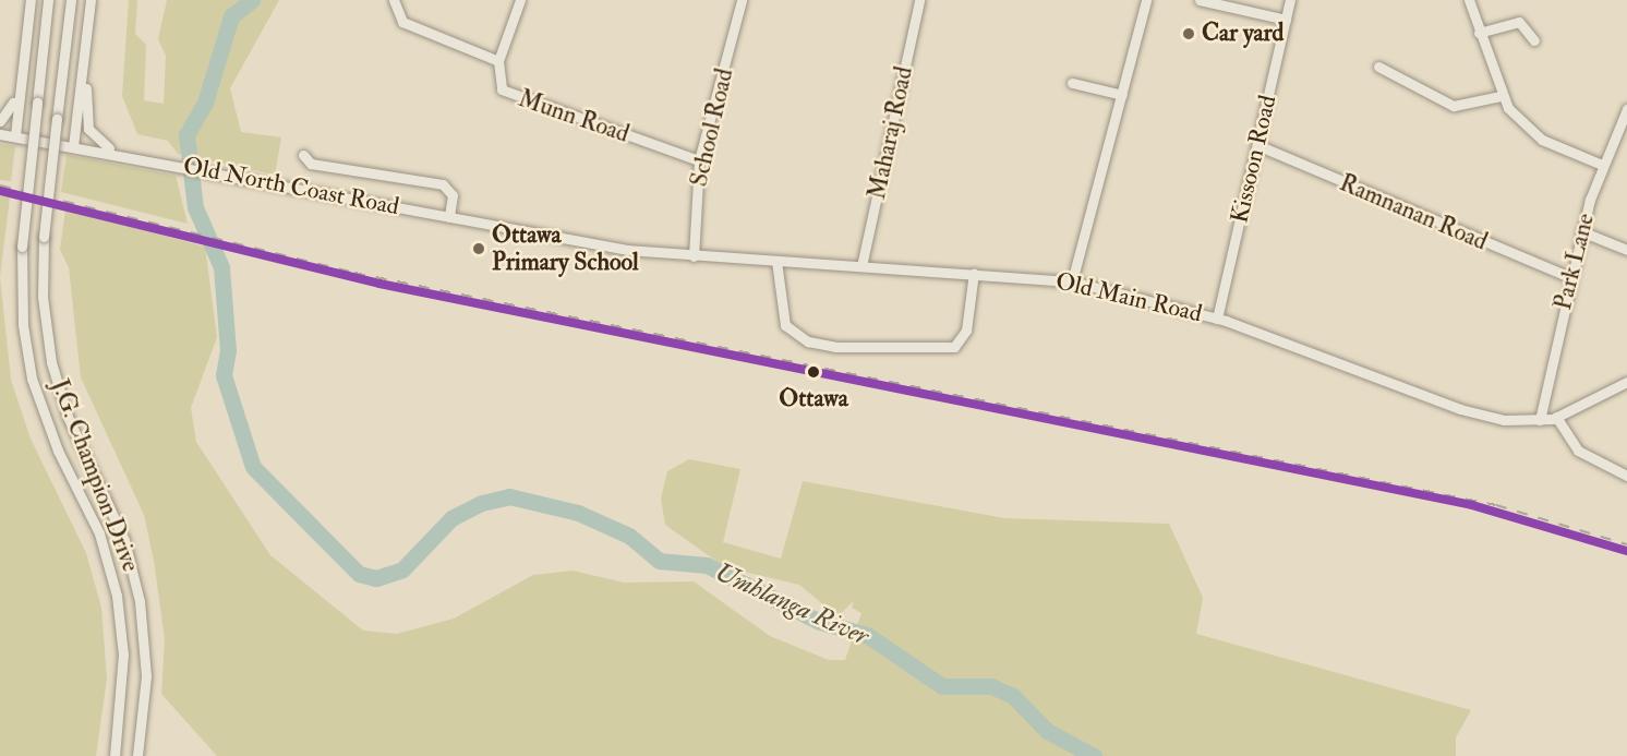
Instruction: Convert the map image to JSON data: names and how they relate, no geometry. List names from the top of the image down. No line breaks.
{"streets":{"street":["Munn Road","School Road","Maharaj Road","Kissoon Road","Old North Coast Road","Ramnanan Road","Park Lane","Old Main Road","J.G. Champion Drive"]},"crossings":[["Munn Road","School Road"],["School Road","Old Main Road"],["Maharaj Road","Old Main Road"],["Kissoon Road","Ramnanan Road"],["Kissoon Road","Old Main Road"],["Old North Coast Road","Old Main Road"],["Ramnanan Road","Park Lane"],["Park Lane","Old Main Road"]],"water":["Umhlanga River"],"places":["Car yard","Ottawa Primary School","Ottawa"]}
